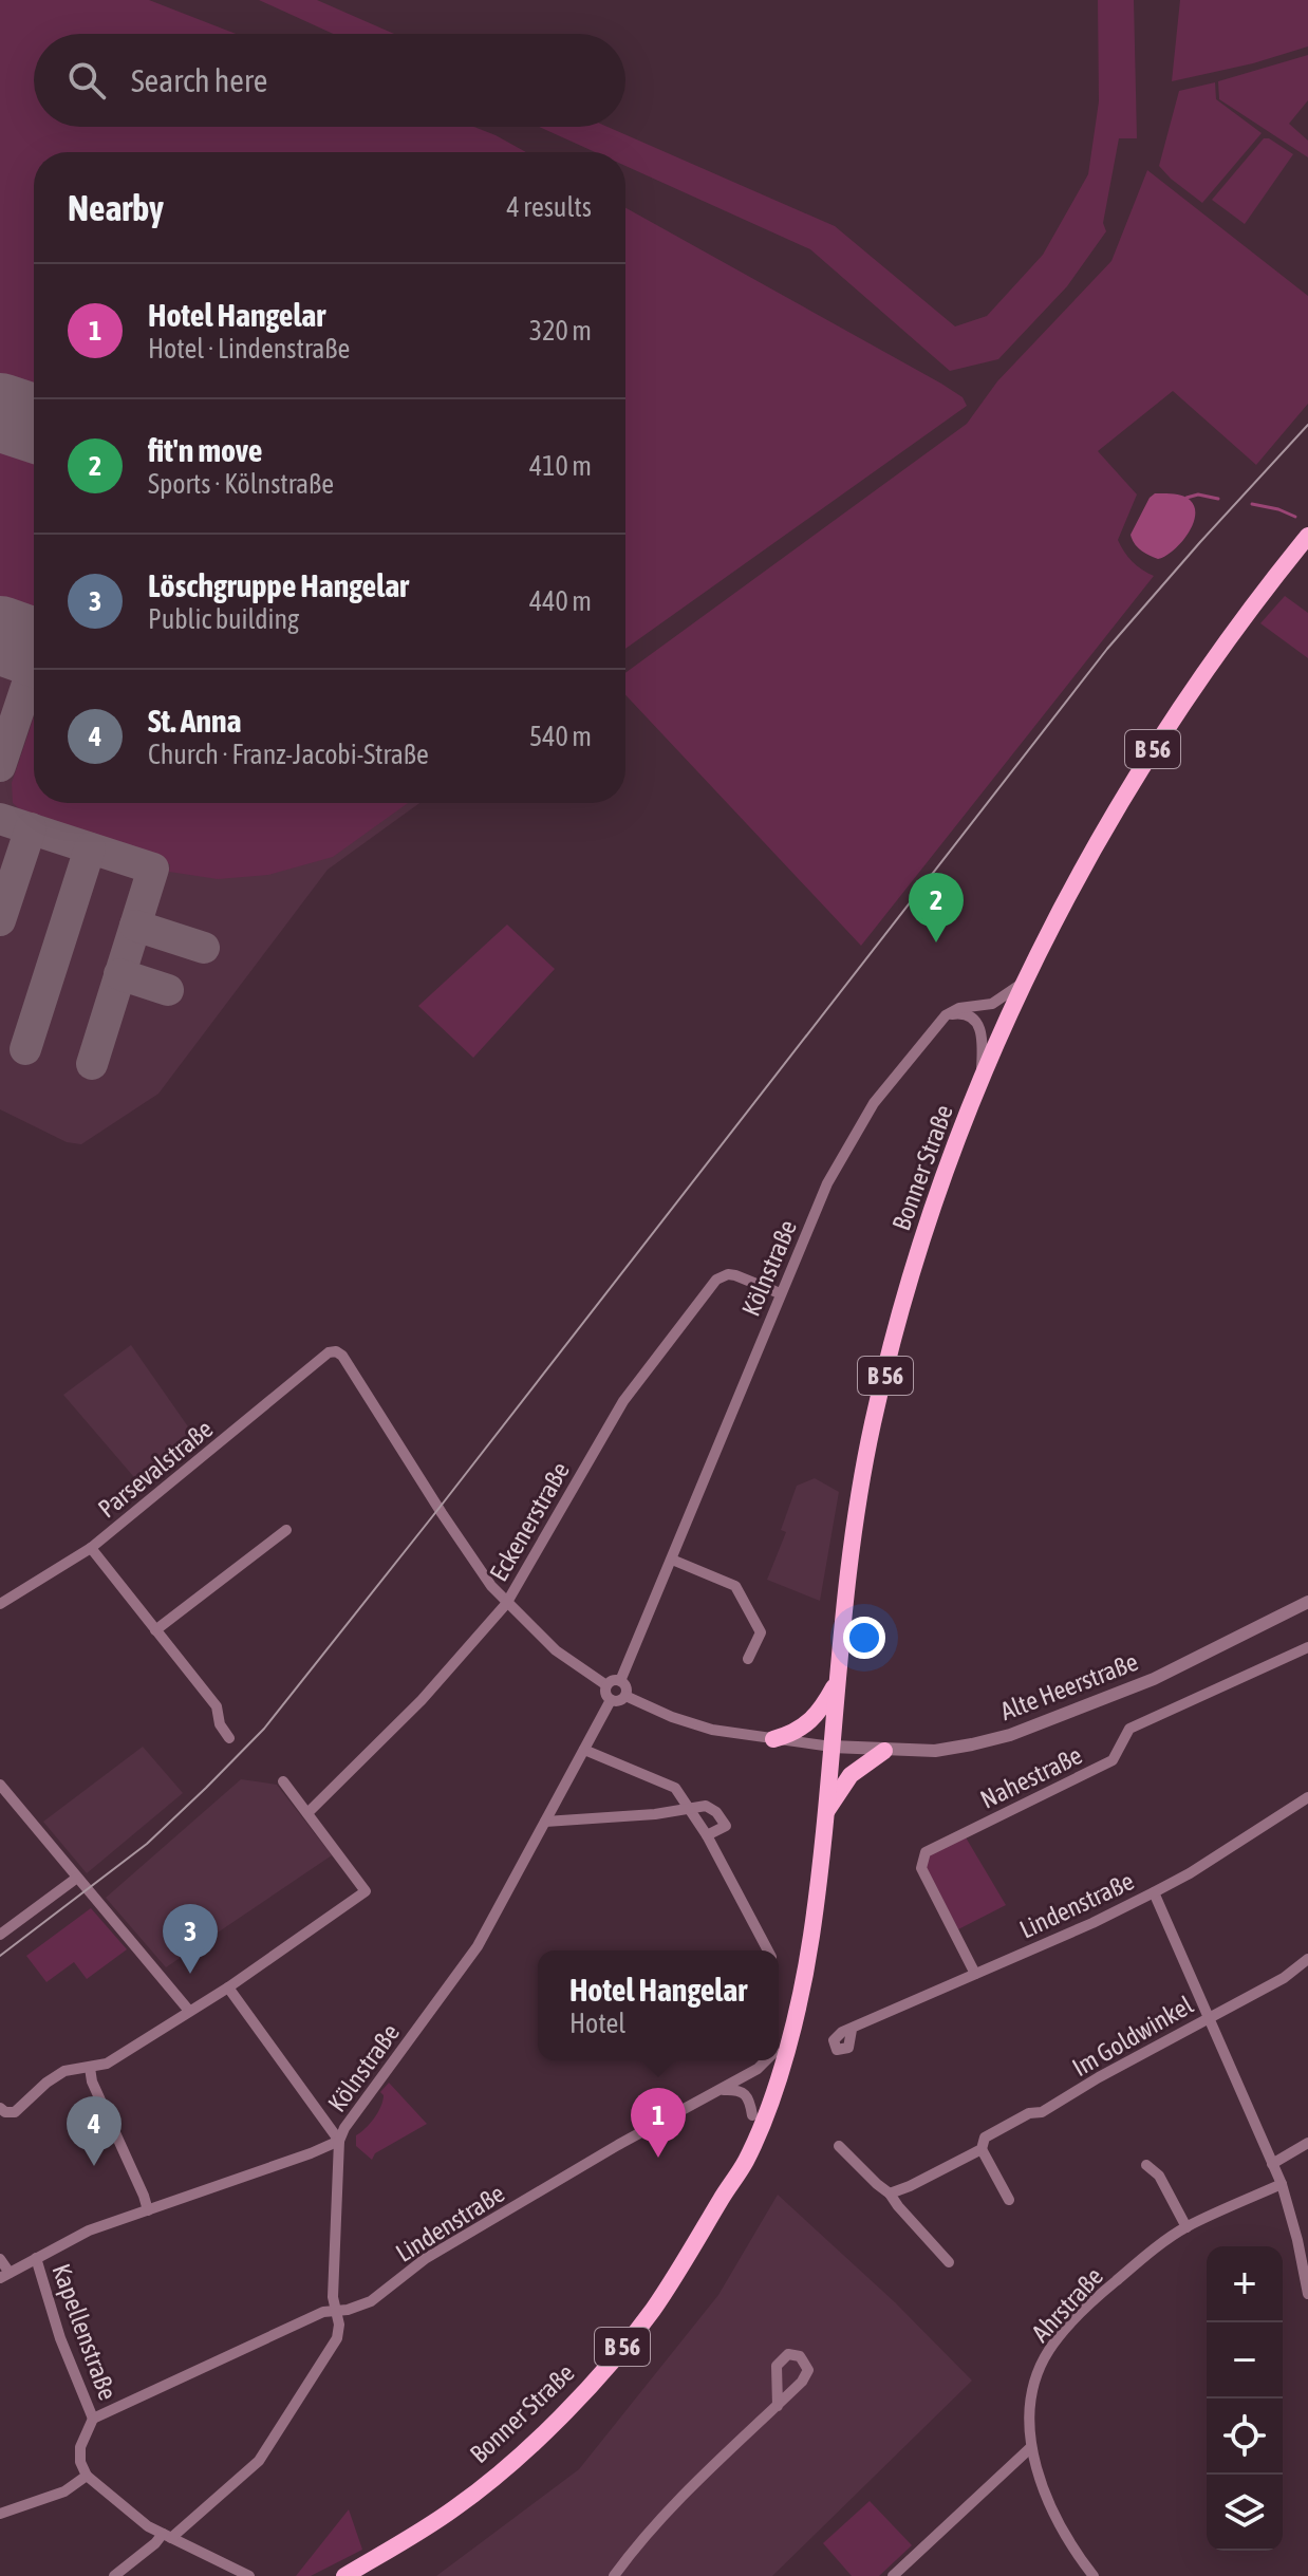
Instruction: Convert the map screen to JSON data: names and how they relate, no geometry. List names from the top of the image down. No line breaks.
{"streets":{"main road":["B 56","Bonner Straße"],"street":["Kölnstraße","Parsevalstraße","Eckenerstraße","Alte Heerstraße","Nahestraße","Lindenstraße","Im Goldwinkel","Ahrstraße","Kapellenstraße"]},"crossings":[["Bonner Straße","Alte Heerstraße"],["Kölnstraße","Eckenerstraße"],["Kölnstraße","Kapellenstraße"],["Parsevalstraße","Eckenerstraße"],["Nahestraße","Lindenstraße"],["Lindenstraße","Kapellenstraße"]],"page":{"search":"Search here","heading":["Nearby","4 results"],"list":[{"mark":"1","name":"Hotel Hangelar","note":"Hotel · Lindenstraße","value":"320 m"},{"mark":"2","name":"fit'n move","note":"Sports · Kölnstraße","value":"410 m"},{"mark":"3","name":"Löschgruppe Hangelar","note":"Public building","value":"440 m"},{"mark":"4","name":"St. Anna","note":"Church · Franz-Jacobi-Straße","value":"540 m"}],"pins":["2","3","1","4"],"popup":["Hotel Hangelar","Hotel"],"map_buttons":["+","−"]}}
